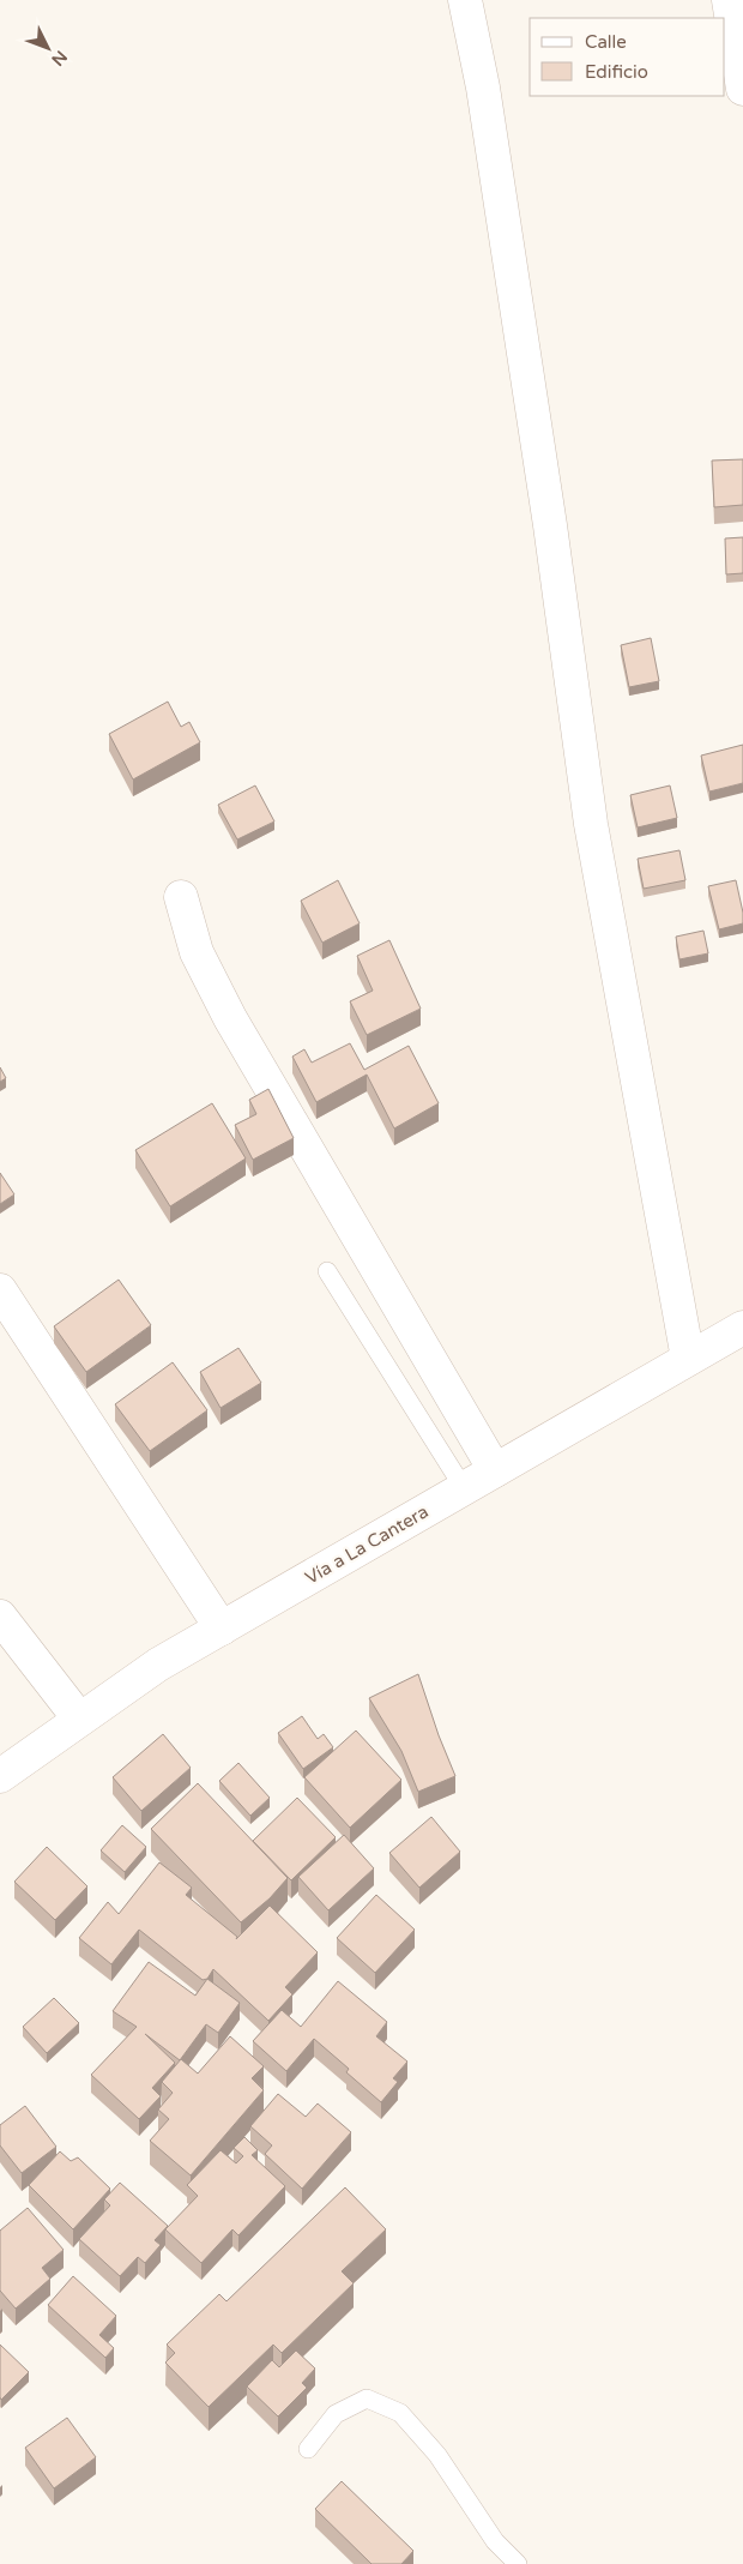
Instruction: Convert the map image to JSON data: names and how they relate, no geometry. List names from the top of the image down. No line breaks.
{"streets":{"street":["Vía a La Cantera"]},"legend":["Calle","Edificio"],"north":"bottom right"}
